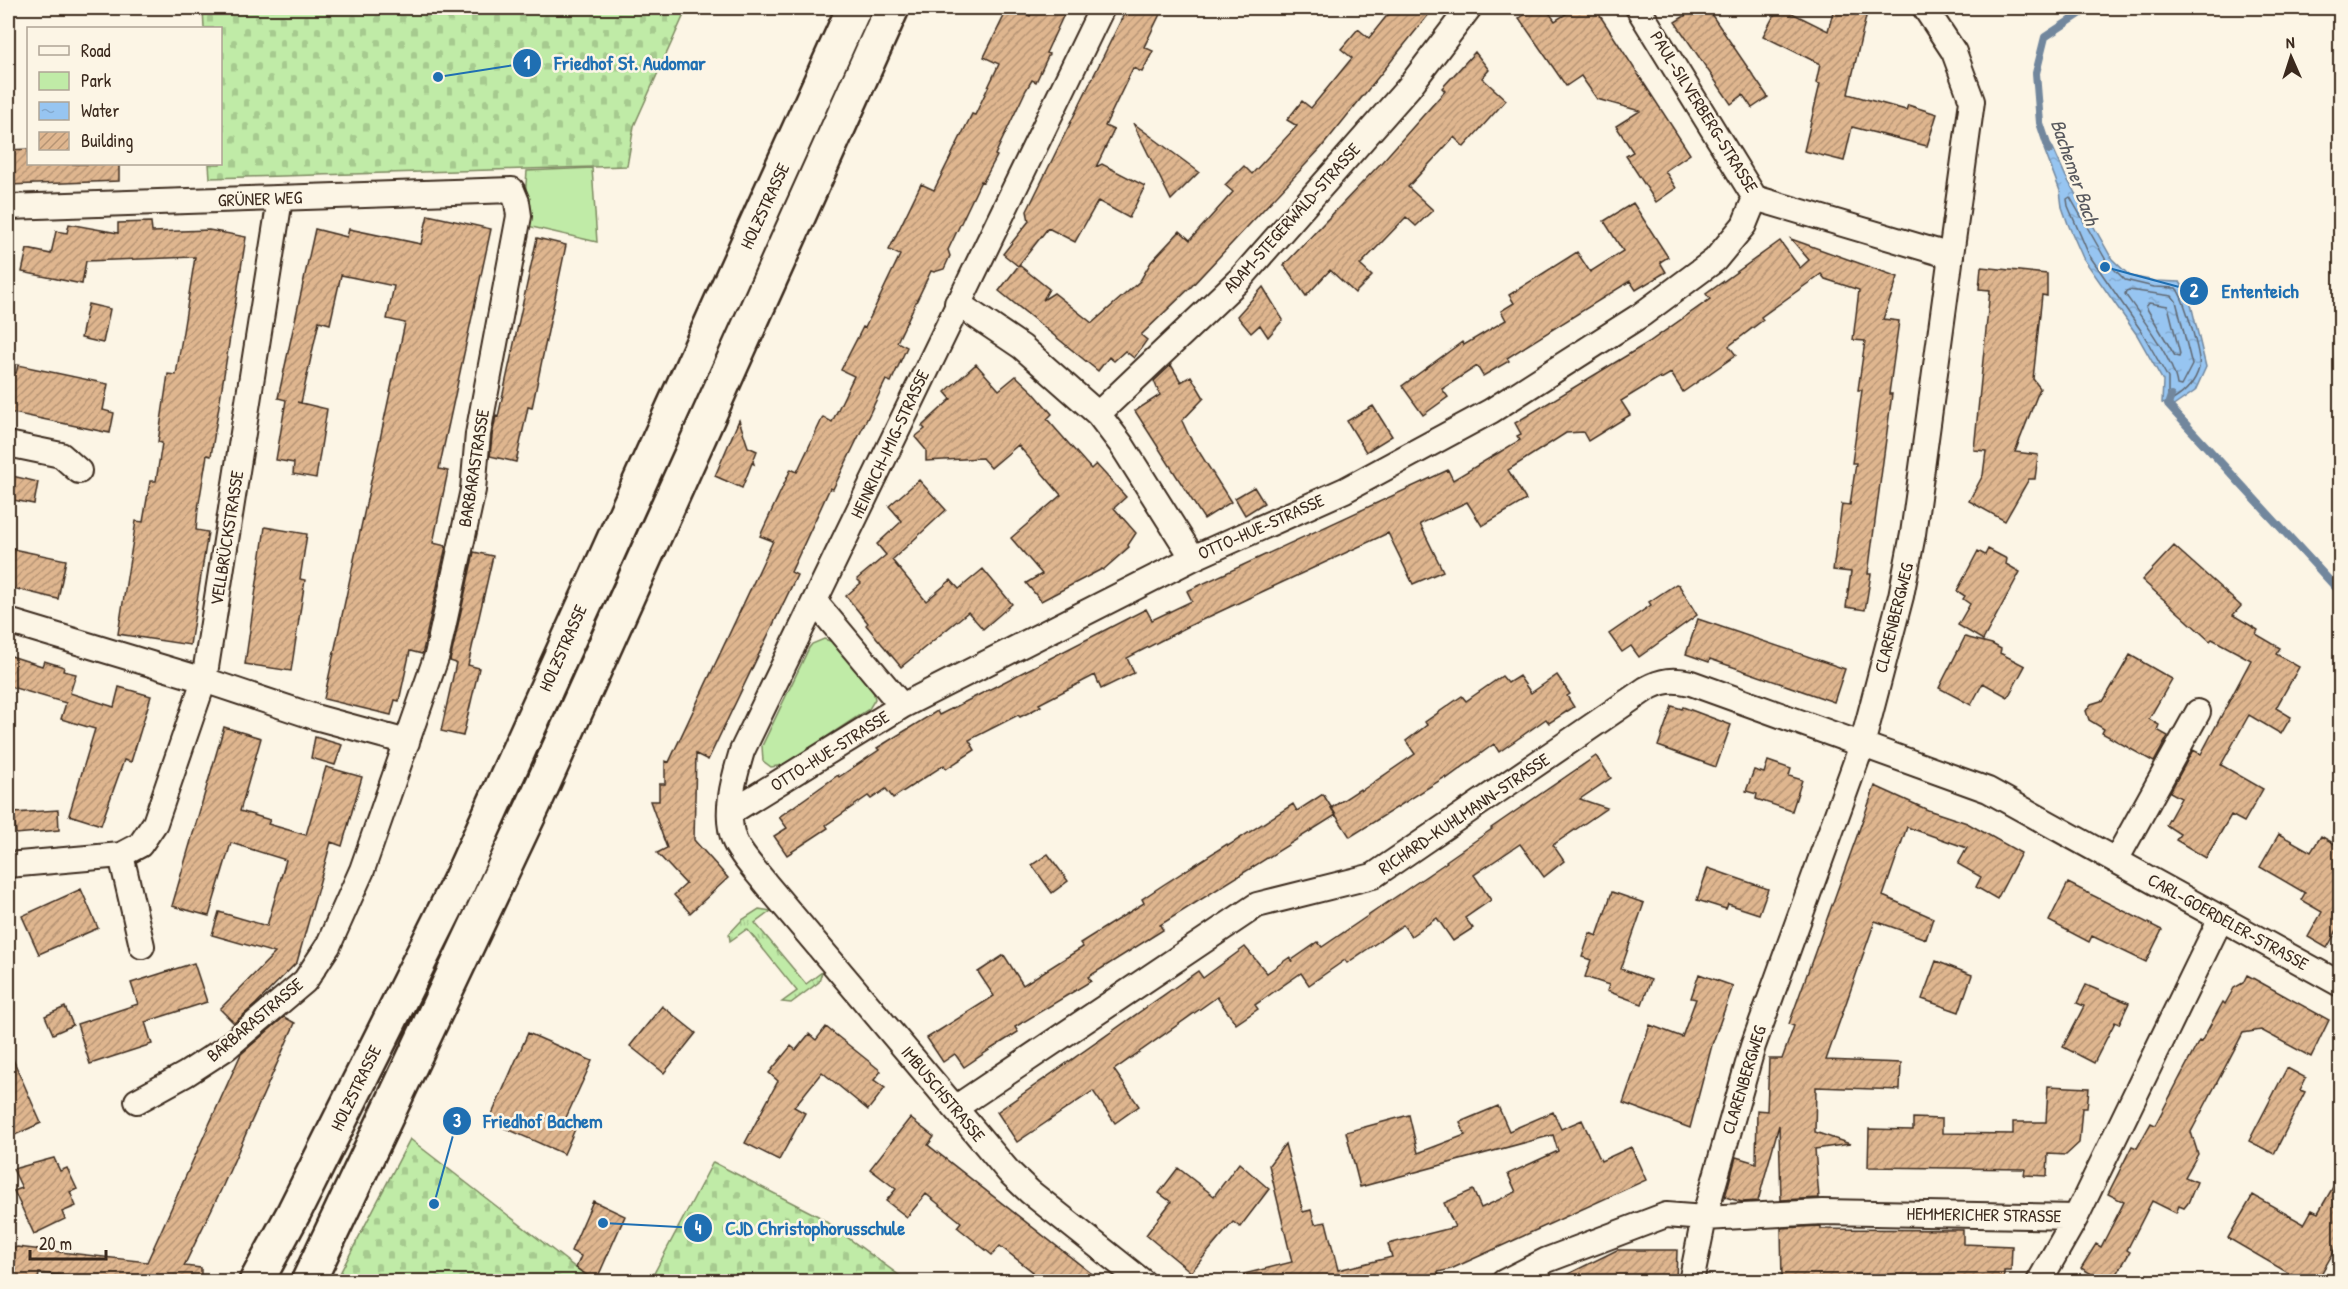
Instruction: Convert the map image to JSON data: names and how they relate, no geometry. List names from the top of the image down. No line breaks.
{"streets":{"main road":["HOLZSTRASSE"],"street":["PAUL-SILVERBERG-STRASSE","GRÜNER WEG","ADAM-STEGERWALD-STRASSE","HEINRICH-IMIG-STRASSE","BARBARASTRASSE","OTTO-HUE-STRASSE","VELLBRÜCKSTRASSE","CLARENBERGWEG","RICHARD-KUHLMANN-STRASSE","CARL-GOERDELER-STRASSE","IMBUSCHSTRASSE","HEMMERICHER STRASSE"]},"crossings":[["PAUL-SILVERBERG-STRASSE","OTTO-HUE-STRASSE"],["PAUL-SILVERBERG-STRASSE","CLARENBERGWEG"],["GRÜNER WEG","BARBARASTRASSE"],["GRÜNER WEG","VELLBRÜCKSTRASSE"],["HEINRICH-IMIG-STRASSE","OTTO-HUE-STRASSE"],["HEINRICH-IMIG-STRASSE","IMBUSCHSTRASSE"],["CLARENBERGWEG","RICHARD-KUHLMANN-STRASSE"],["CLARENBERGWEG","CARL-GOERDELER-STRASSE"],["CLARENBERGWEG","HEMMERICHER STRASSE"],["RICHARD-KUHLMANN-STRASSE","CARL-GOERDELER-STRASSE"],["RICHARD-KUHLMANN-STRASSE","IMBUSCHSTRASSE"],["CARL-GOERDELER-STRASSE","HEMMERICHER STRASSE"]],"water":["Bachemer Bach"],"places":["Friedhof St. Audomar","Ententeich","Friedhof Bachem","CJD Christophorusschule"],"legend":["Road","Park","Water","Building"],"scale_bar":"20 m","north":"top"}
